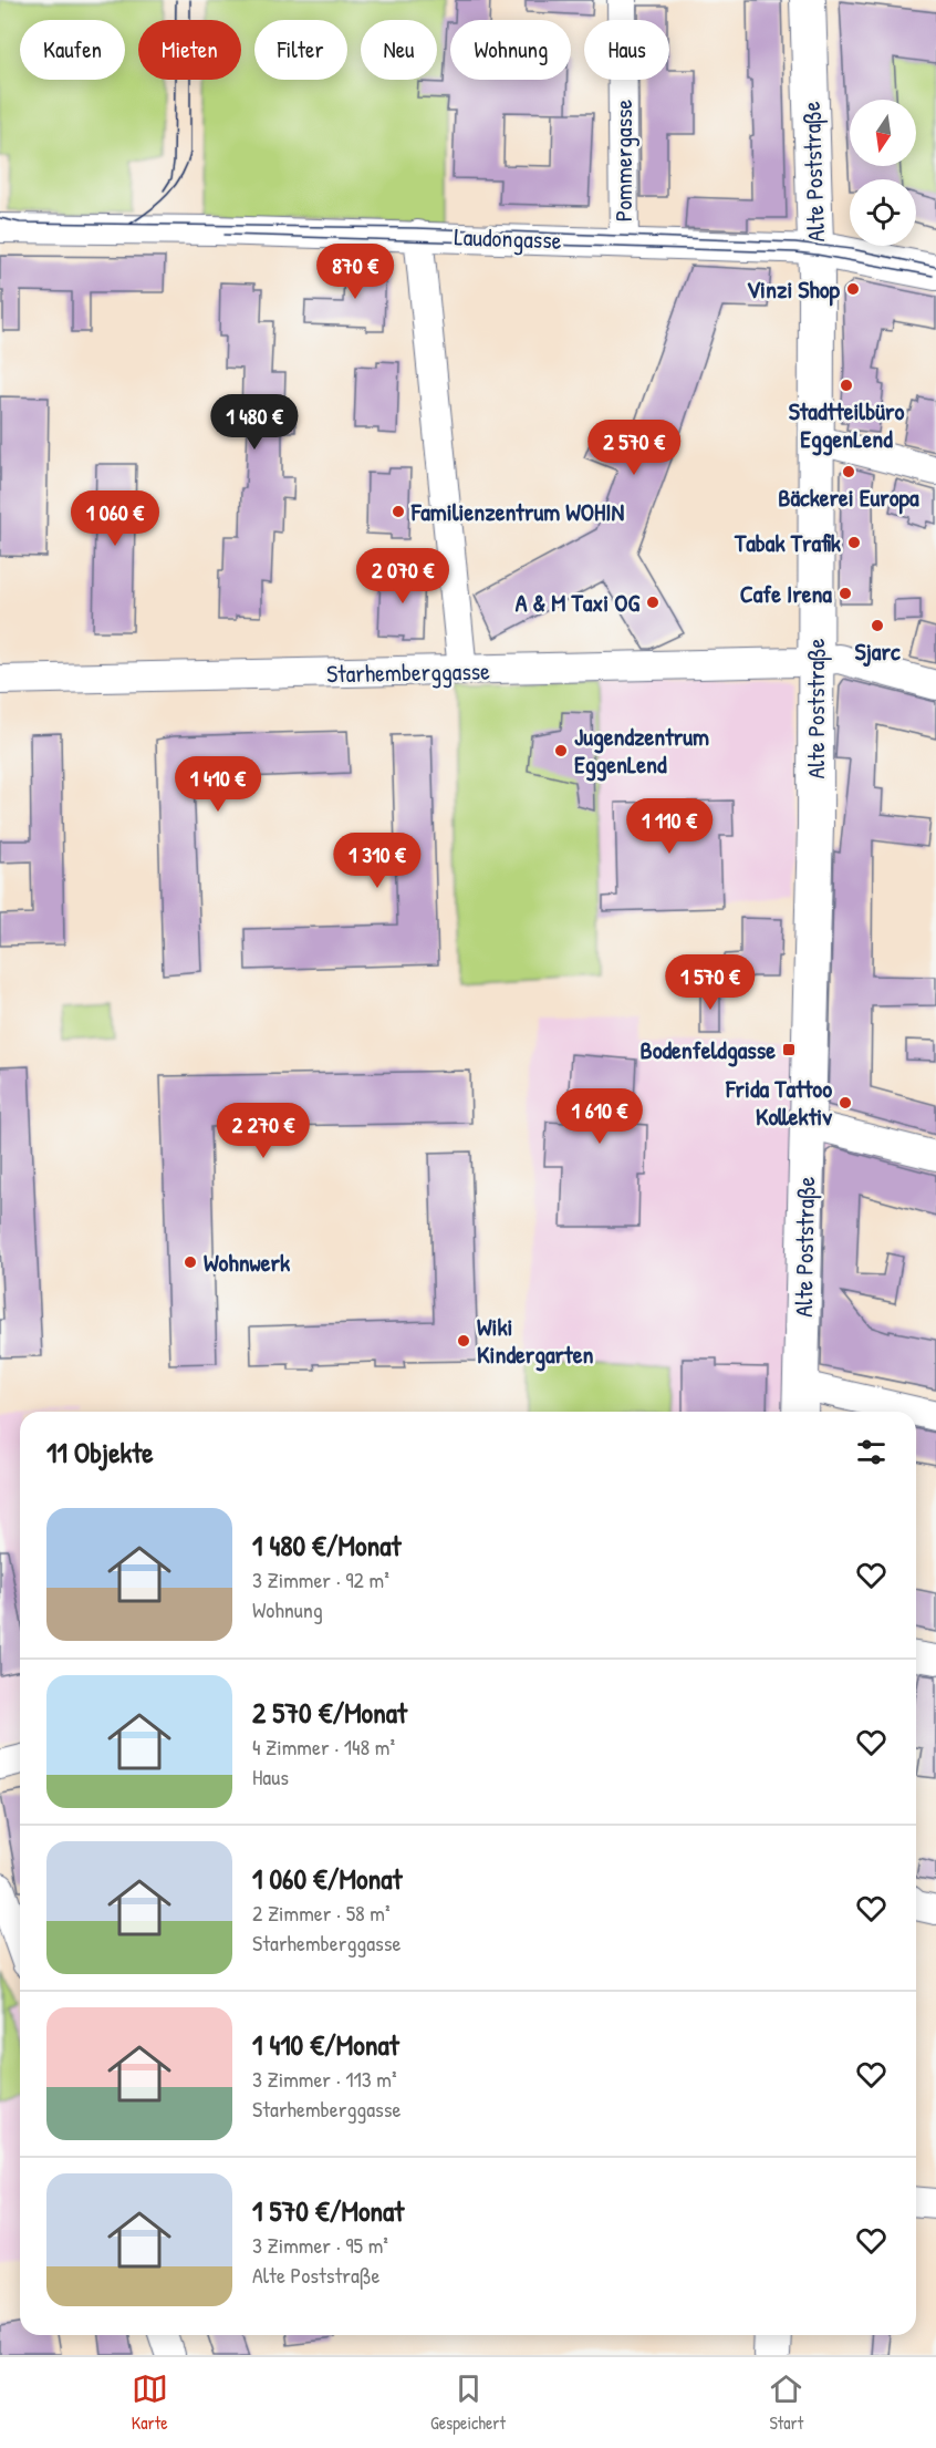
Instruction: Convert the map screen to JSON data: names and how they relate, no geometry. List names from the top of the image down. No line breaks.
{"streets":{"main road":["Alte Poststraße"],"street":["Pommergasse","Laudongasse","Starhemberggasse"]},"crossings":[["Pommergasse","Laudongasse"],["Alte Poststraße","Laudongasse"],["Alte Poststraße","Starhemberggasse"]],"places":{"other":["Vinzi Shop","Stadtteilbüro EggenLend","Bäckerei Europa","Familienzentrum WOHIN","Tabak Trafik","Cafe Irena","A & M Taxi OG","Sjarc","Jugendzentrum EggenLend","Frida Tattoo Kollektiv","Wohnwerk","Wiki Kindergarten"],"transit":["Bodenfeldgasse"]},"north":"bottom","page":{"chip":["Kaufen","Mieten","Filter","Neu","Wohnung","Haus"],"price":["870 €","1 480 €","2 570 €","1 060 €","2 070 €","1 410 €","1 110 €","1 310 €","1 570 €","1 610 €","2 270 €"],"heading":"11 Objekte","list":[{"name":"1 480 €/Monat","note":"3 Zimmer · 92 m² · Wohnung"},{"name":"2 570 €/Monat","note":"4 Zimmer · 148 m² · Haus"},{"name":"1 060 €/Monat","note":"2 Zimmer · 58 m² · Starhemberggasse"},{"name":"1 410 €/Monat","note":"3 Zimmer · 113 m² · Starhemberggasse"},{"name":"1 570 €/Monat","note":"3 Zimmer · 95 m² · Alte Poststraße"}],"tabs":["Karte","Gespeichert","Start"]}}
